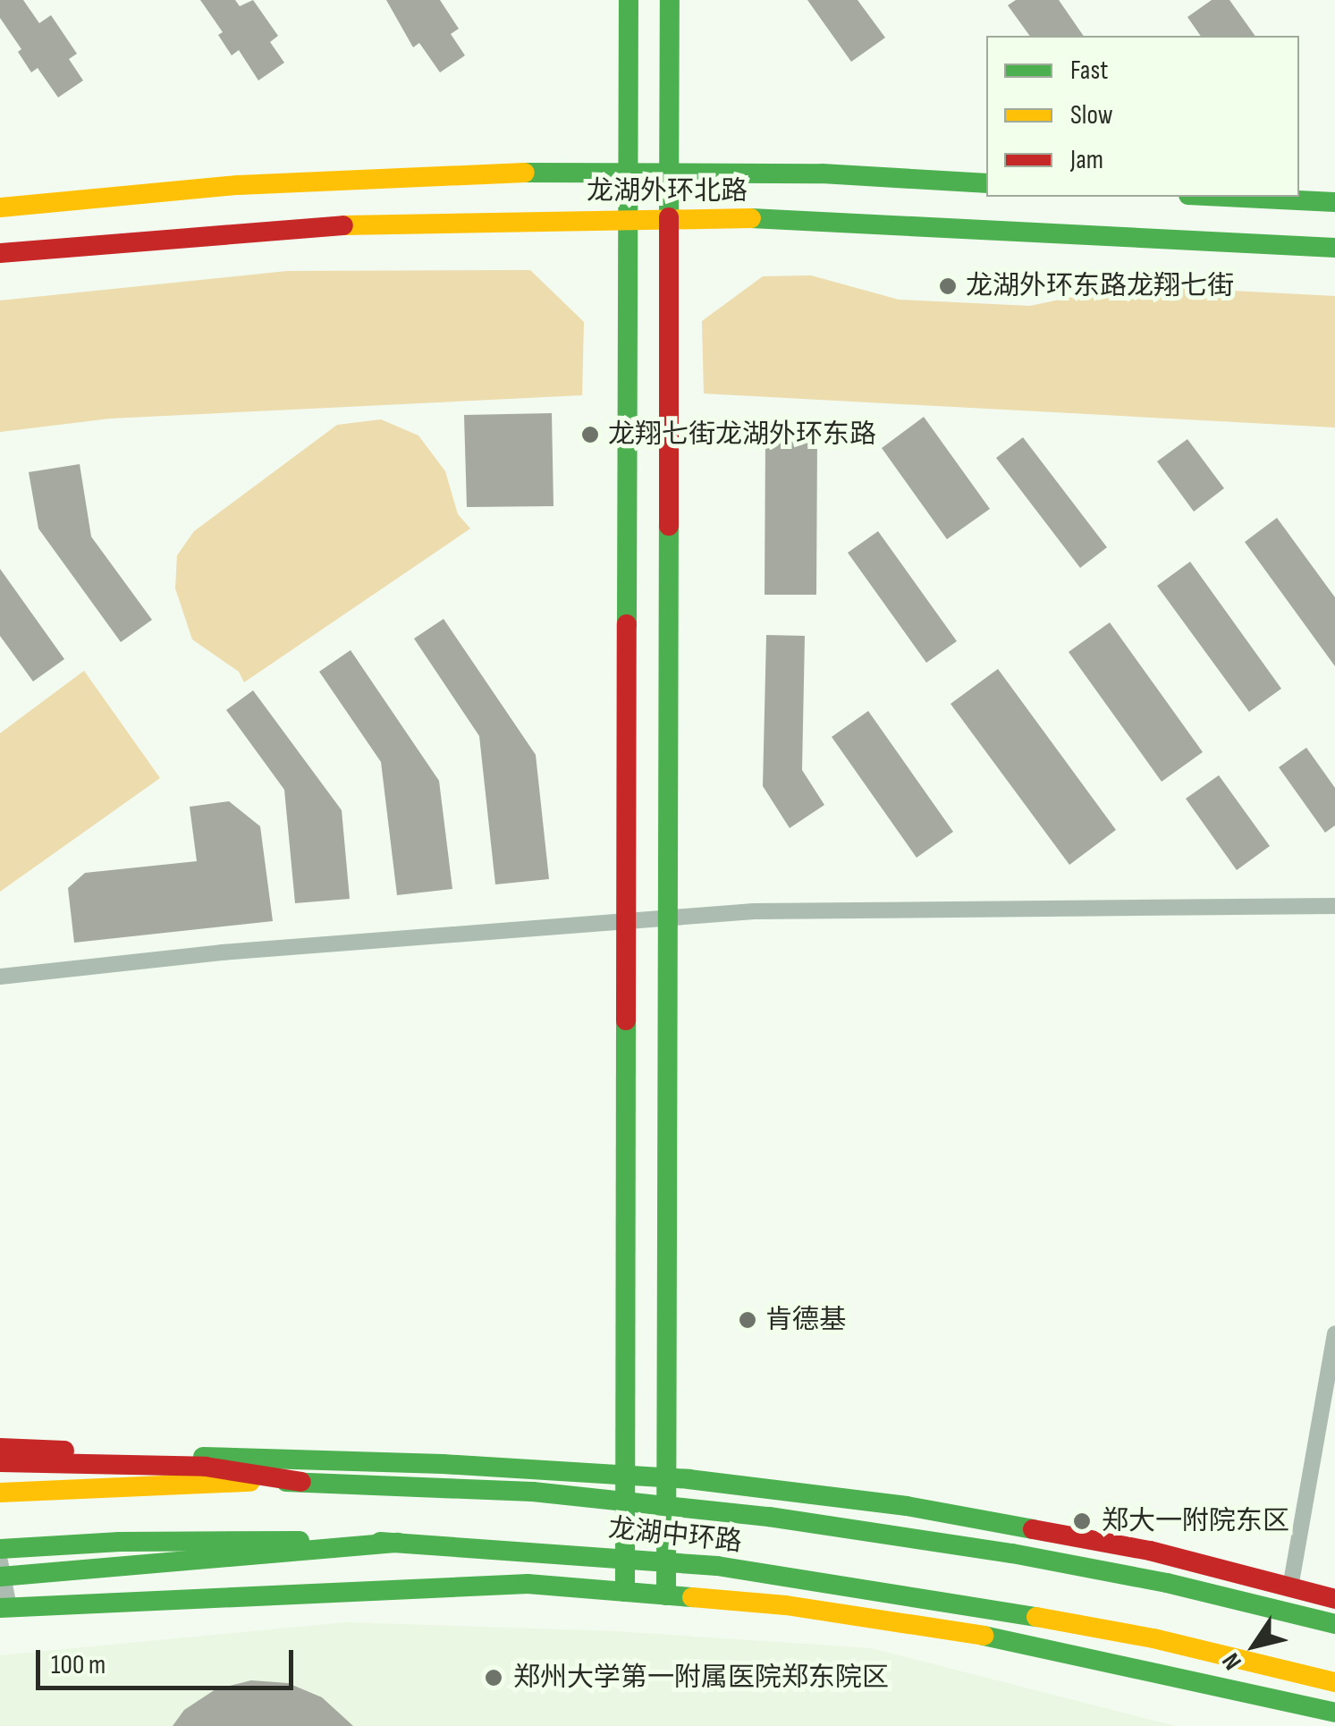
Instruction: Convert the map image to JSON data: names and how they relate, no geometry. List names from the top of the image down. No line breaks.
{"streets":{"main road":["龙湖外环北路","龙湖中环路"]},"places":["龙湖外环东路龙翔七街","龙翔七街龙湖外环东路","肯德基","郑大一附院东区","郑州大学第一附属医院郑东院区"],"legend":["Fast","Slow","Jam"],"scale_bar":"100 m","north":"bottom left"}
